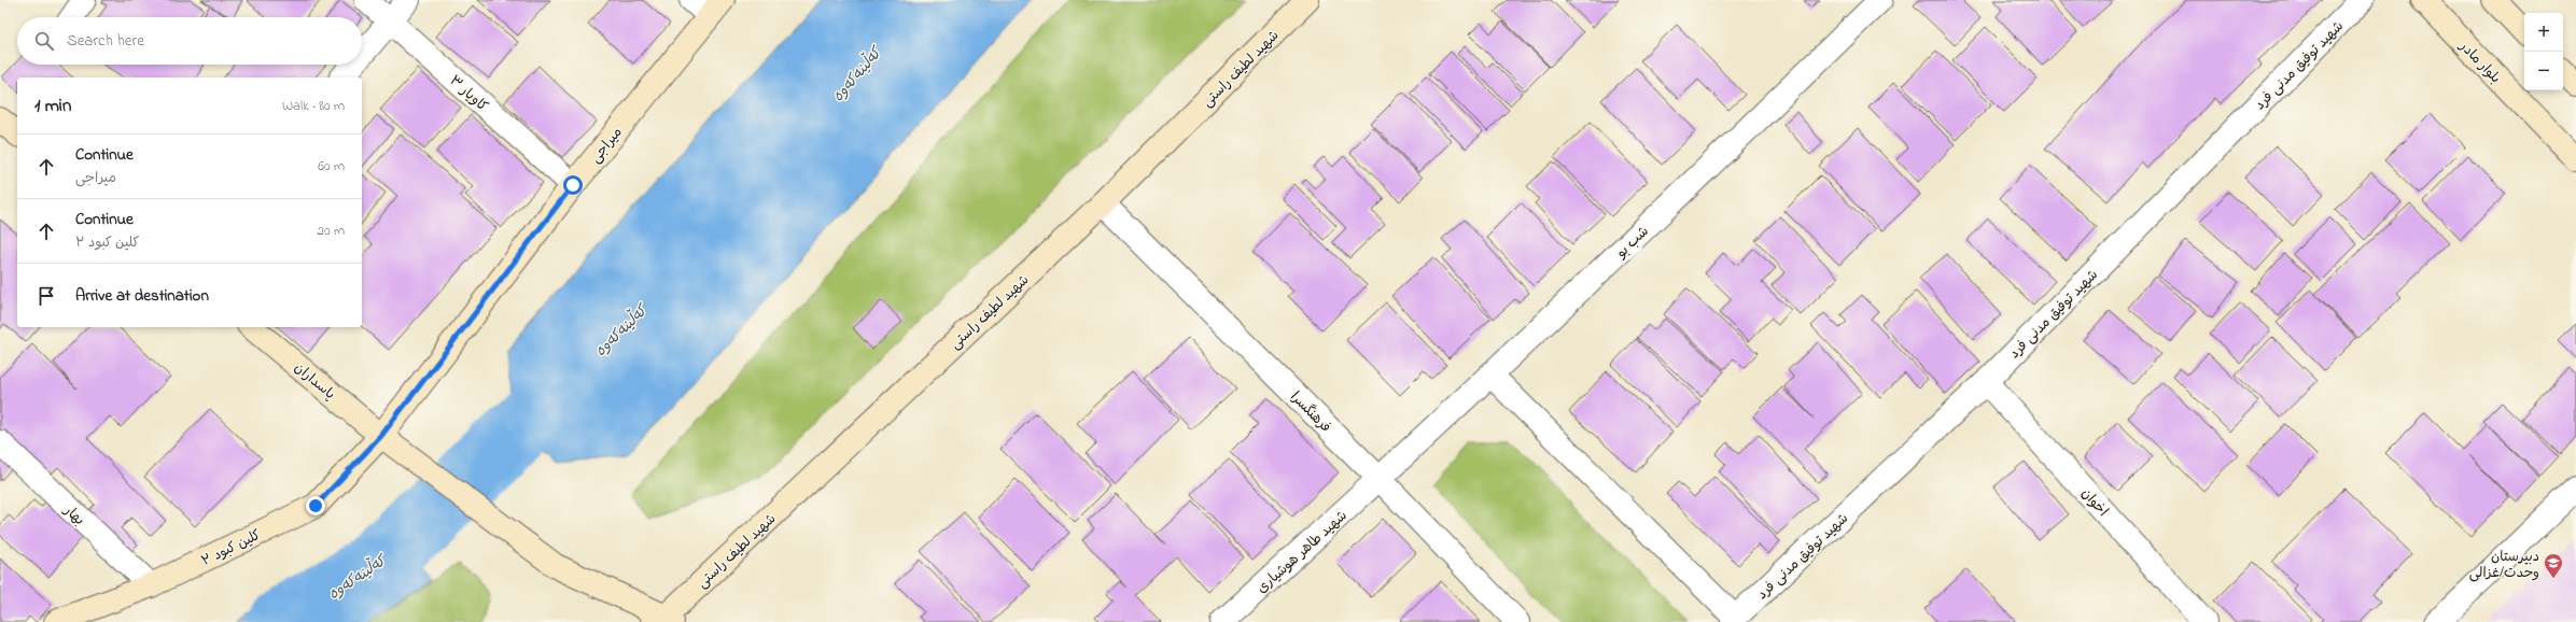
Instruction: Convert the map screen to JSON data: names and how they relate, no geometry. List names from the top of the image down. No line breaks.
{"streets":{"main road":["بلوار مادر","شهید لطیف راستی","میراجی","پاسداران","کلین کبود ۲"],"street":["شهید توفیق مدنی فرد","کاویار ۳","شب بو","فرهنگسرا","اخوان","بهار","شهید طاهر هوشیاری"]},"crossings":[["شهید توفیق مدنی فرد","اخوان"],["شهید لطیف راستی","پاسداران"],["شهید لطیف راستی","فرهنگسرا"],["کاویار ۳","میراجی"],["میراجی","پاسداران"],["میراجی","کلین کبود ۲"],["شب بو","فرهنگسرا"],["شب بو","شهید طاهر هوشیاری"],["پاسداران","کلین کبود ۲"],["فرهنگسرا","شهید طاهر هوشیاری"],["بهار","کلین کبود ۲"]],"water":["کەڵینەکەوە"],"places":{"school or university":["دبیرستان وحدت/غزالی"]},"page":{"map_buttons":["+","−"],"search":"Search here","heading":["1 min","Walk · 80 m"],"list":[["Continue","میراجی","60 m"],["Continue","کلین کبود ۲","20 m"],"Arrive at destination"]}}
